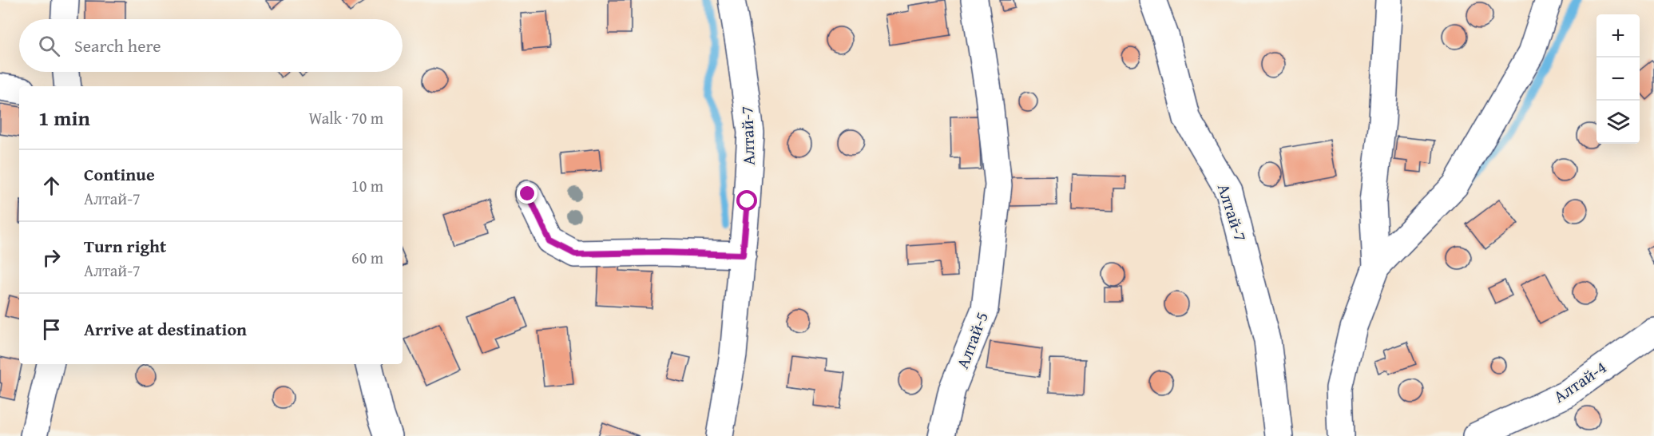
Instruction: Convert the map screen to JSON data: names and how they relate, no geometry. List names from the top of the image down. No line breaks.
{"streets":{"street":["Алтай-7","Алтай-5","Алтай-4"]},"page":{"map_buttons":["+","−"],"search":"Search here","heading":["1 min","Walk · 70 m"],"list":[["Continue","Алтай-7","10 m"],["Turn right","Алтай-7","60 m"],"Arrive at destination"]}}
